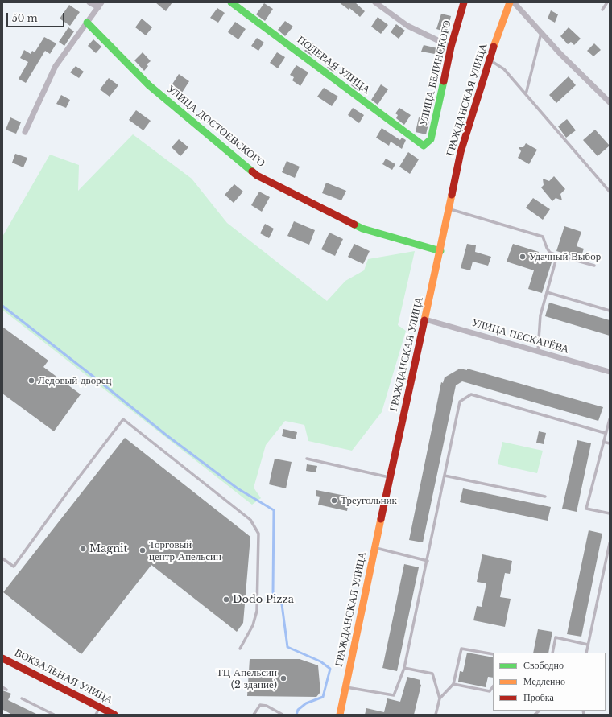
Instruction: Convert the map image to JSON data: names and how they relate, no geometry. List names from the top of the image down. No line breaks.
{"streets":{"main road":["ПОЛЕВАЯ УЛИЦА","УЛИЦА БЕЛИНСКОГО","ГРАЖДАНСКАЯ УЛИЦА","УЛИЦА ДОСТОЕВСКОГО","ВОКЗАЛЬНАЯ УЛИЦА"],"street":["УЛИЦА ПЕСКАРЁВА"]},"crossings":[["ПОЛЕВАЯ УЛИЦА","УЛИЦА БЕЛИНСКОГО"],["ГРАЖДАНСКАЯ УЛИЦА","УЛИЦА ДОСТОЕВСКОГО"],["ГРАЖДАНСКАЯ УЛИЦА","УЛИЦА ПЕСКАРЁВА"]],"places":["Удачный Выбор","Ледовый дворец","Треугольник","Magnit","Торговый центр Апельсин","Dodo Pizza","ТЦ Апельсин (2 здание)"],"legend":["Свободно","Медленно","Пробка"],"scale_bar":"50 m"}
